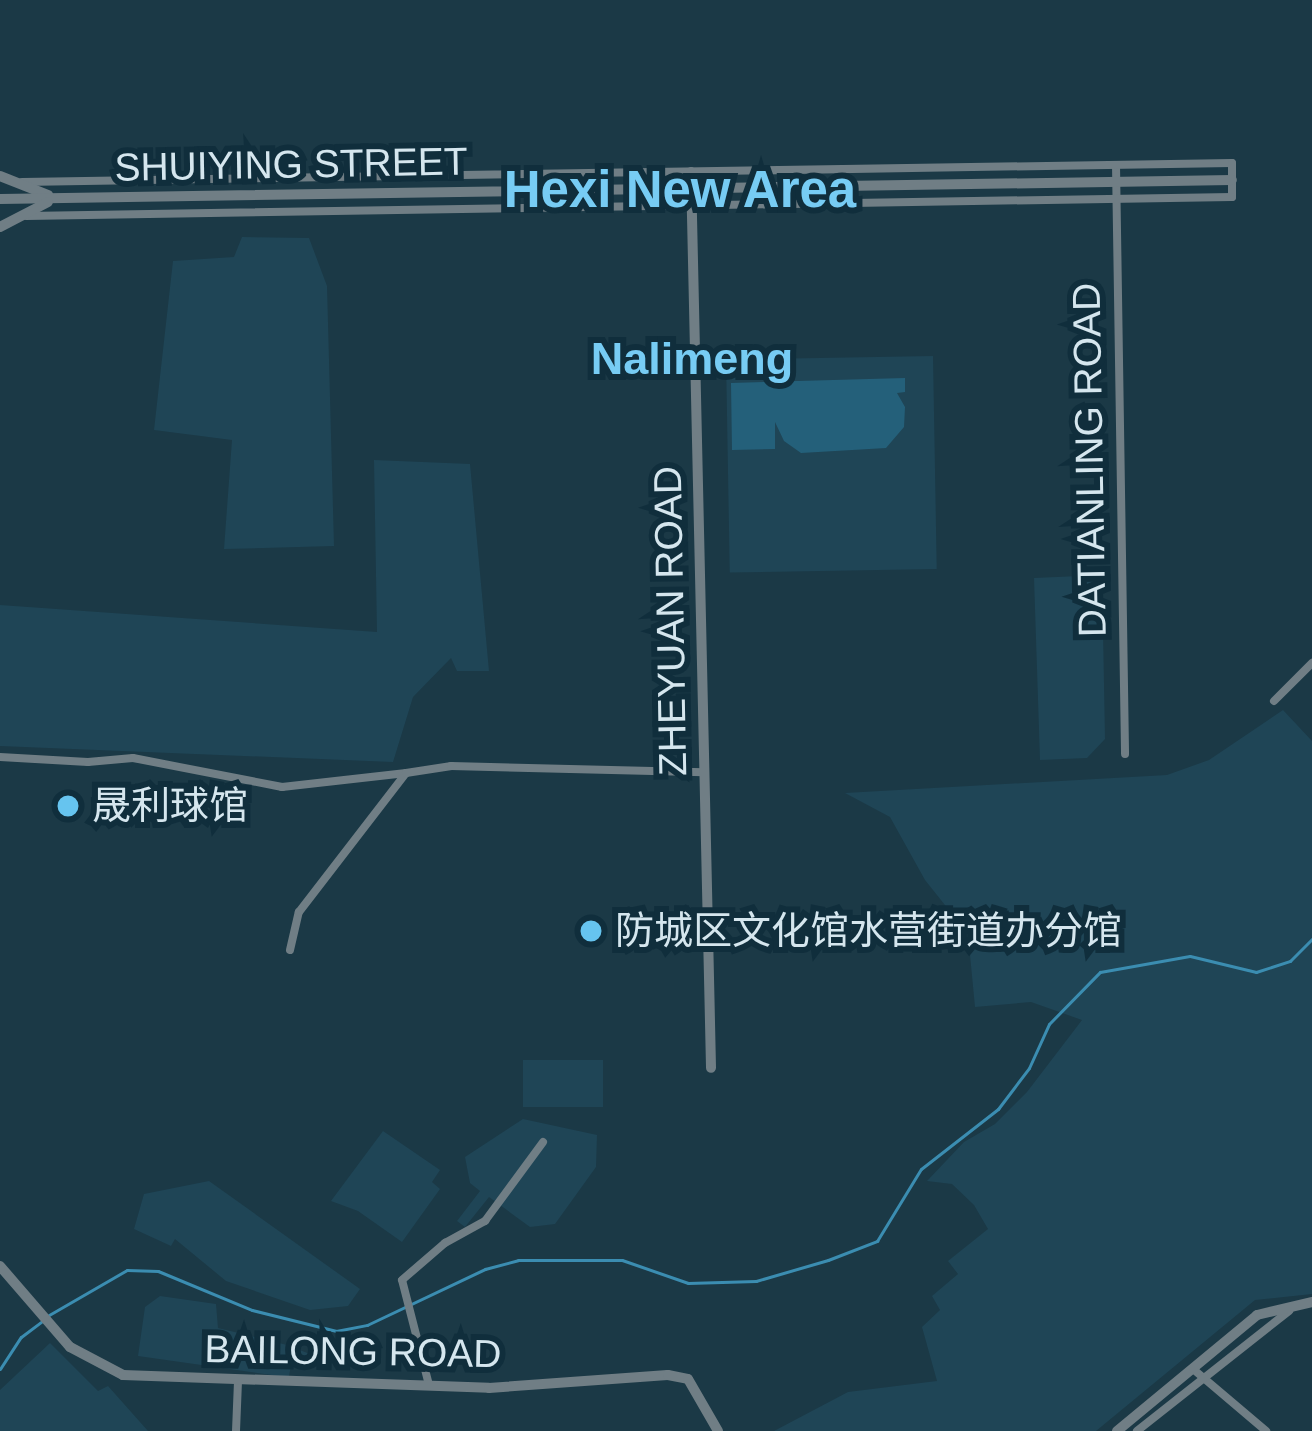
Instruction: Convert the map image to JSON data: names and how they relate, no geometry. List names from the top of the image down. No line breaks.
{"streets":{"street":["SHUIYING STREET","DATIANLING ROAD","ZHEYUAN ROAD","BAILONG ROAD"]},"crossings":[["SHUIYING STREET","DATIANLING ROAD"],["SHUIYING STREET","ZHEYUAN ROAD"]],"districts":["Hexi New Area","Nalimeng"],"places":["晟利球馆","防城区文化馆水营街道办分馆"]}
